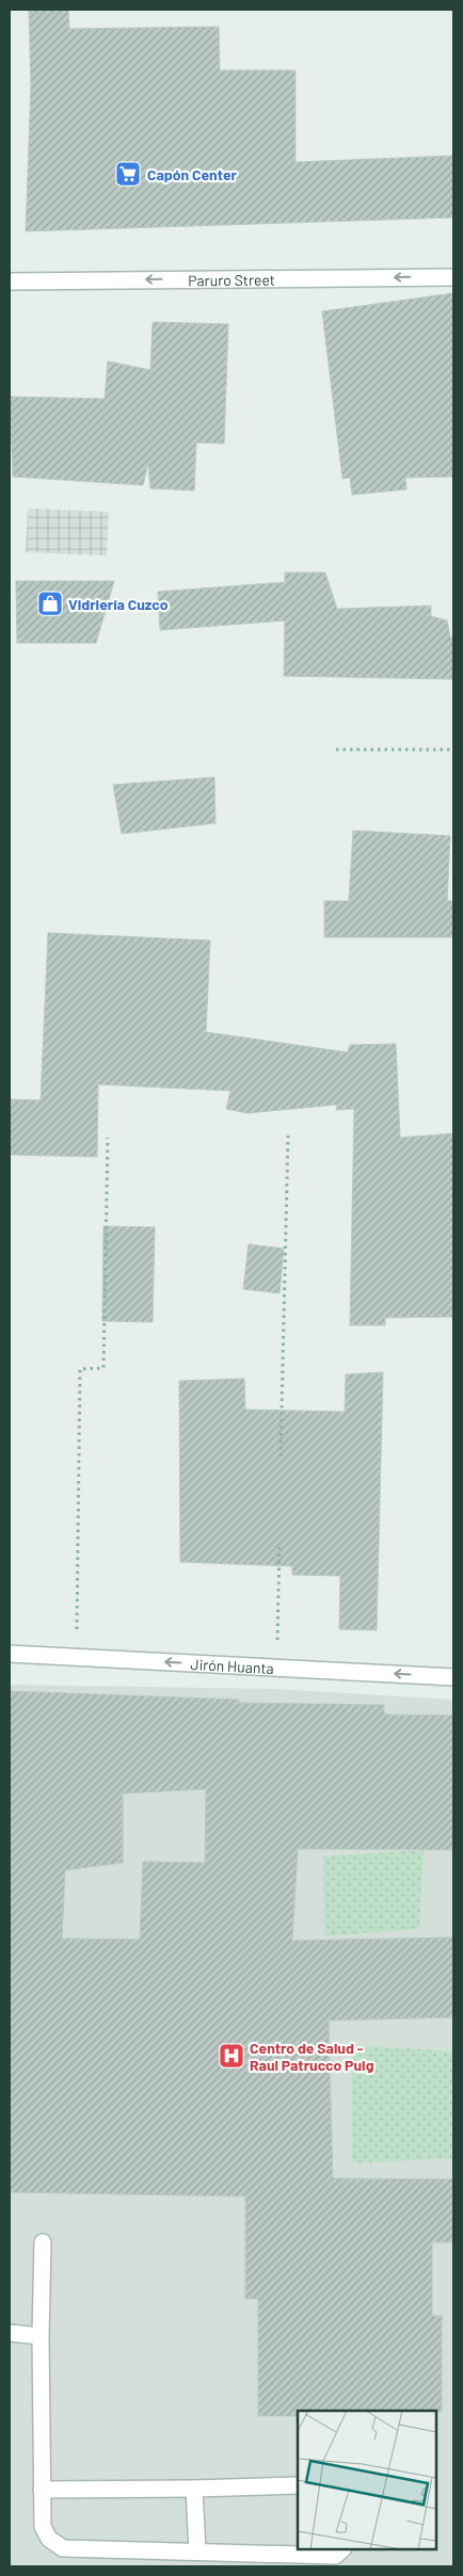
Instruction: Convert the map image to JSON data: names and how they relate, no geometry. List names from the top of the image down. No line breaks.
{"streets":{"street":["Paruro Street","Jirón Huanta"]},"one_way":["Paruro Street","Jirón Huanta"],"places":{"supermarket":["Capón Center"],"shop":["Vidriería Cuzco"],"hospital":["Centro de Salud - Raul Patrucco Puig"]}}
